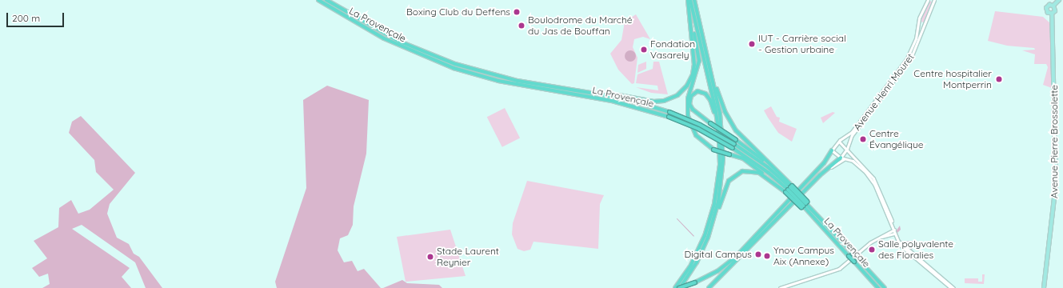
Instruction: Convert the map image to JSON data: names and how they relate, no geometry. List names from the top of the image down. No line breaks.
{"streets":{"highway":["La Provençale"],"main road":["Avenue Henri Mouret","Avenue Pierre Brossolette"]},"places":["Boxing Club du Deffens","Boulodrome du Marché du Jas de Bouffan","IUT - Carrière social - Gestion urbaine","Fondation Vasarely","Centre hospitalier Montperrin","Centre Évangélique","Salle polyvalente des Floralies","Digital Campus","Ynov Campus Aix (Annexe)","Stade Laurent Reynier"],"scale_bar":"200 m"}
